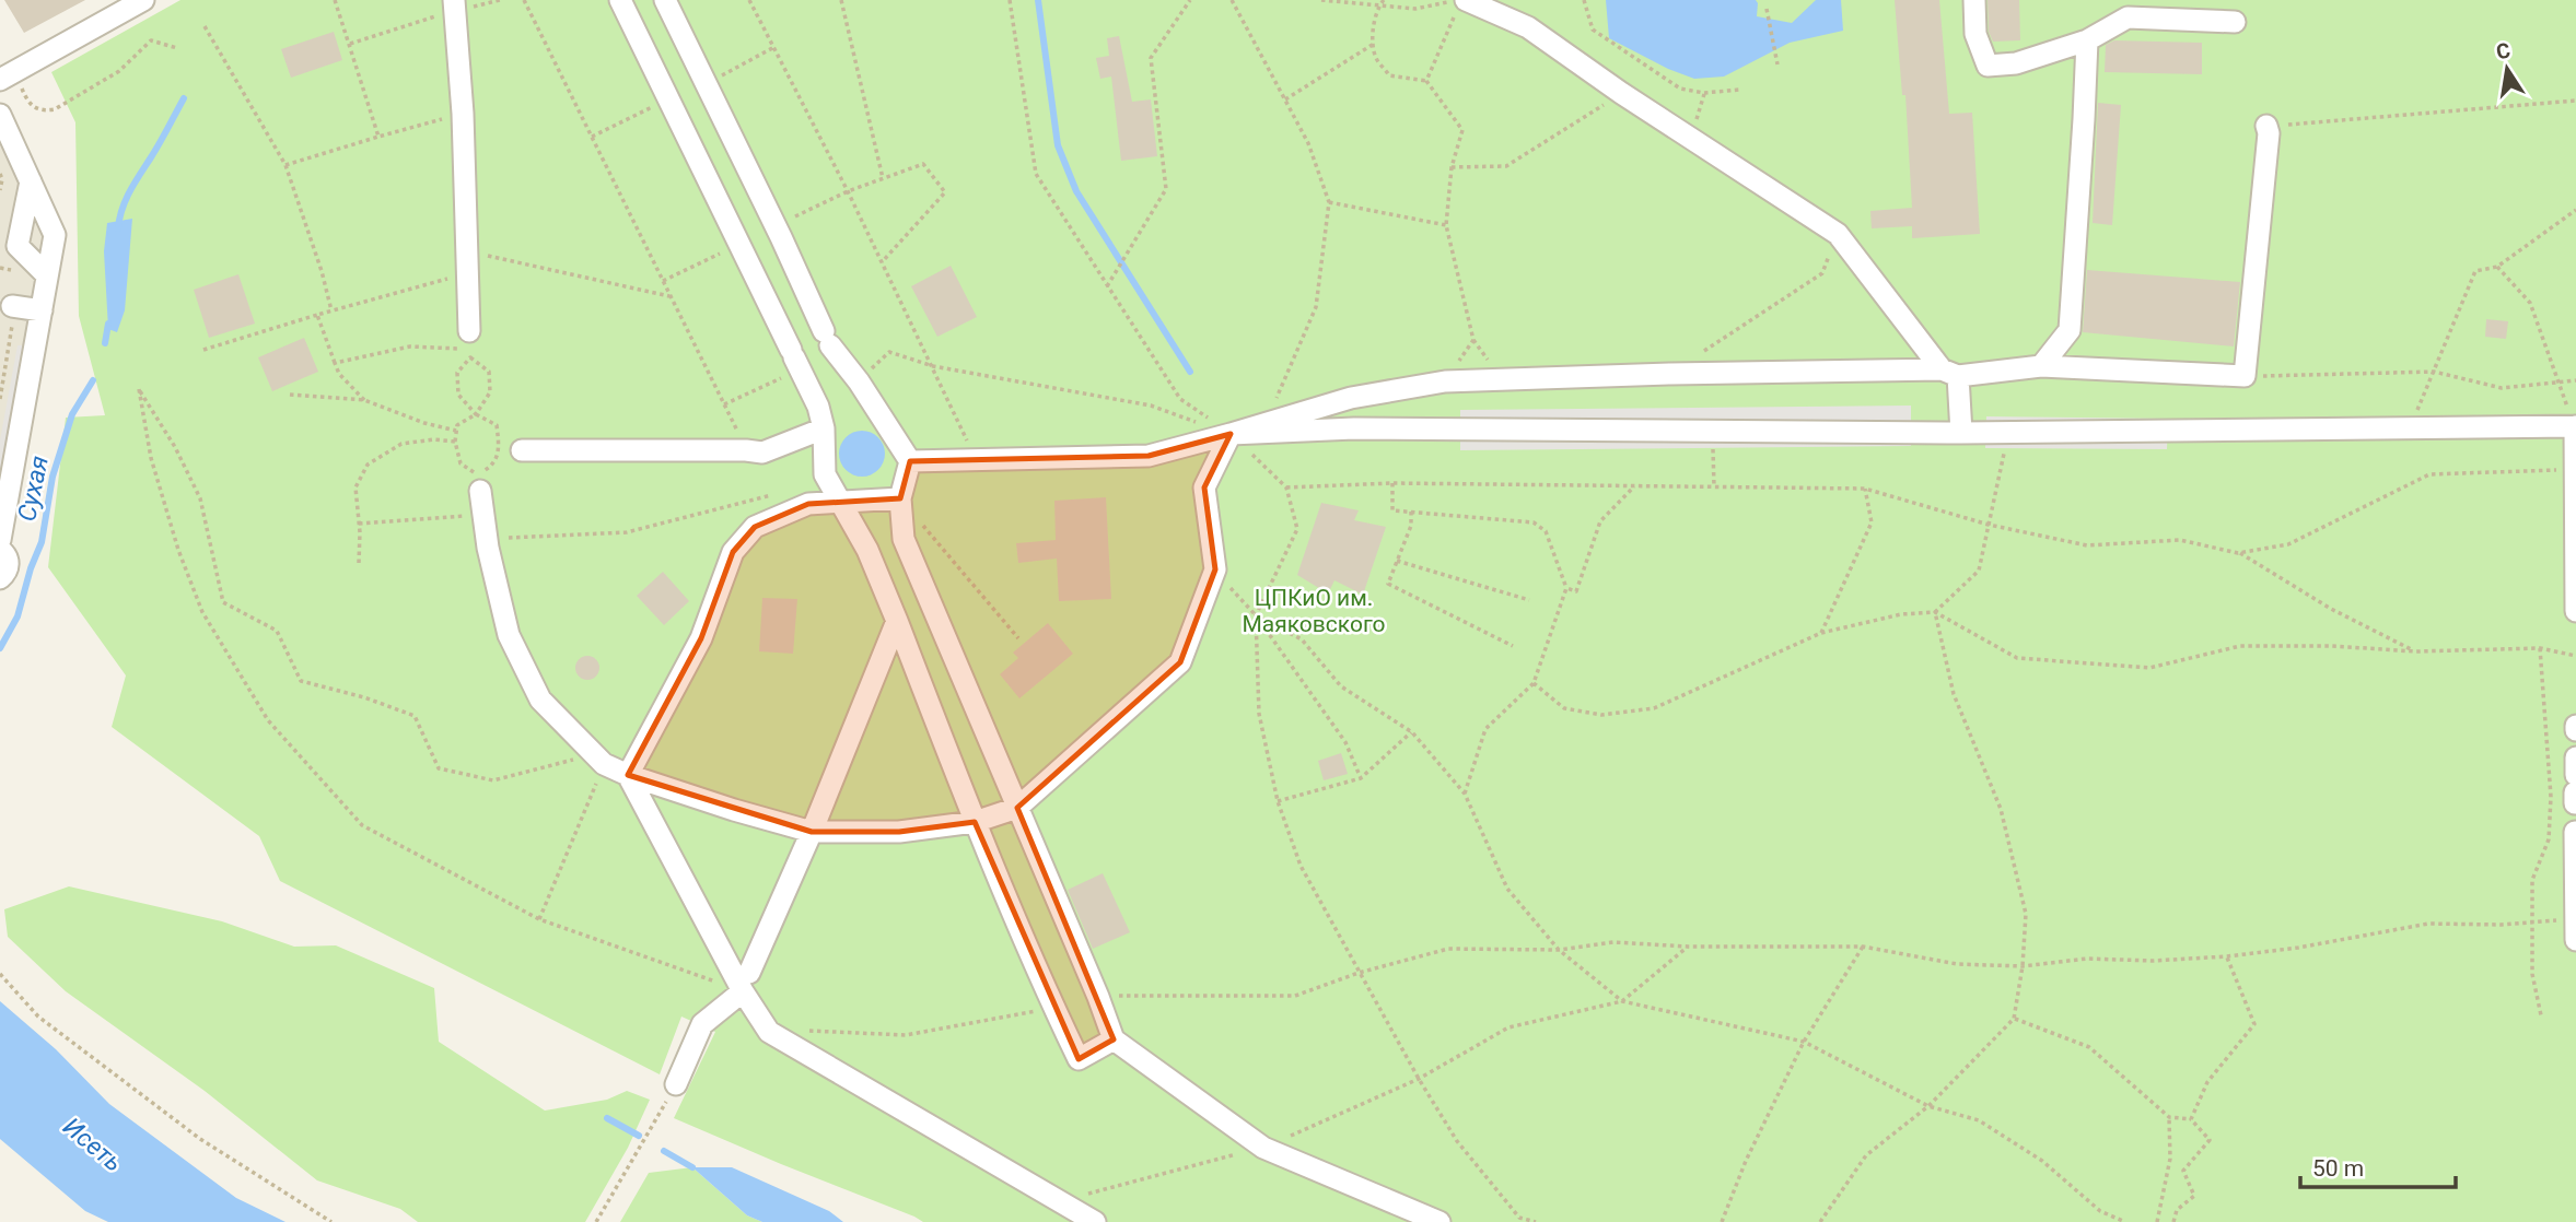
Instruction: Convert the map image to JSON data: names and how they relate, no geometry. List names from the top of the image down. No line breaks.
{"water":["Сухая","Исеть"],"parks":["ЦПКиО им. Маяковского"],"scale_bar":"50 m","north":"top"}
